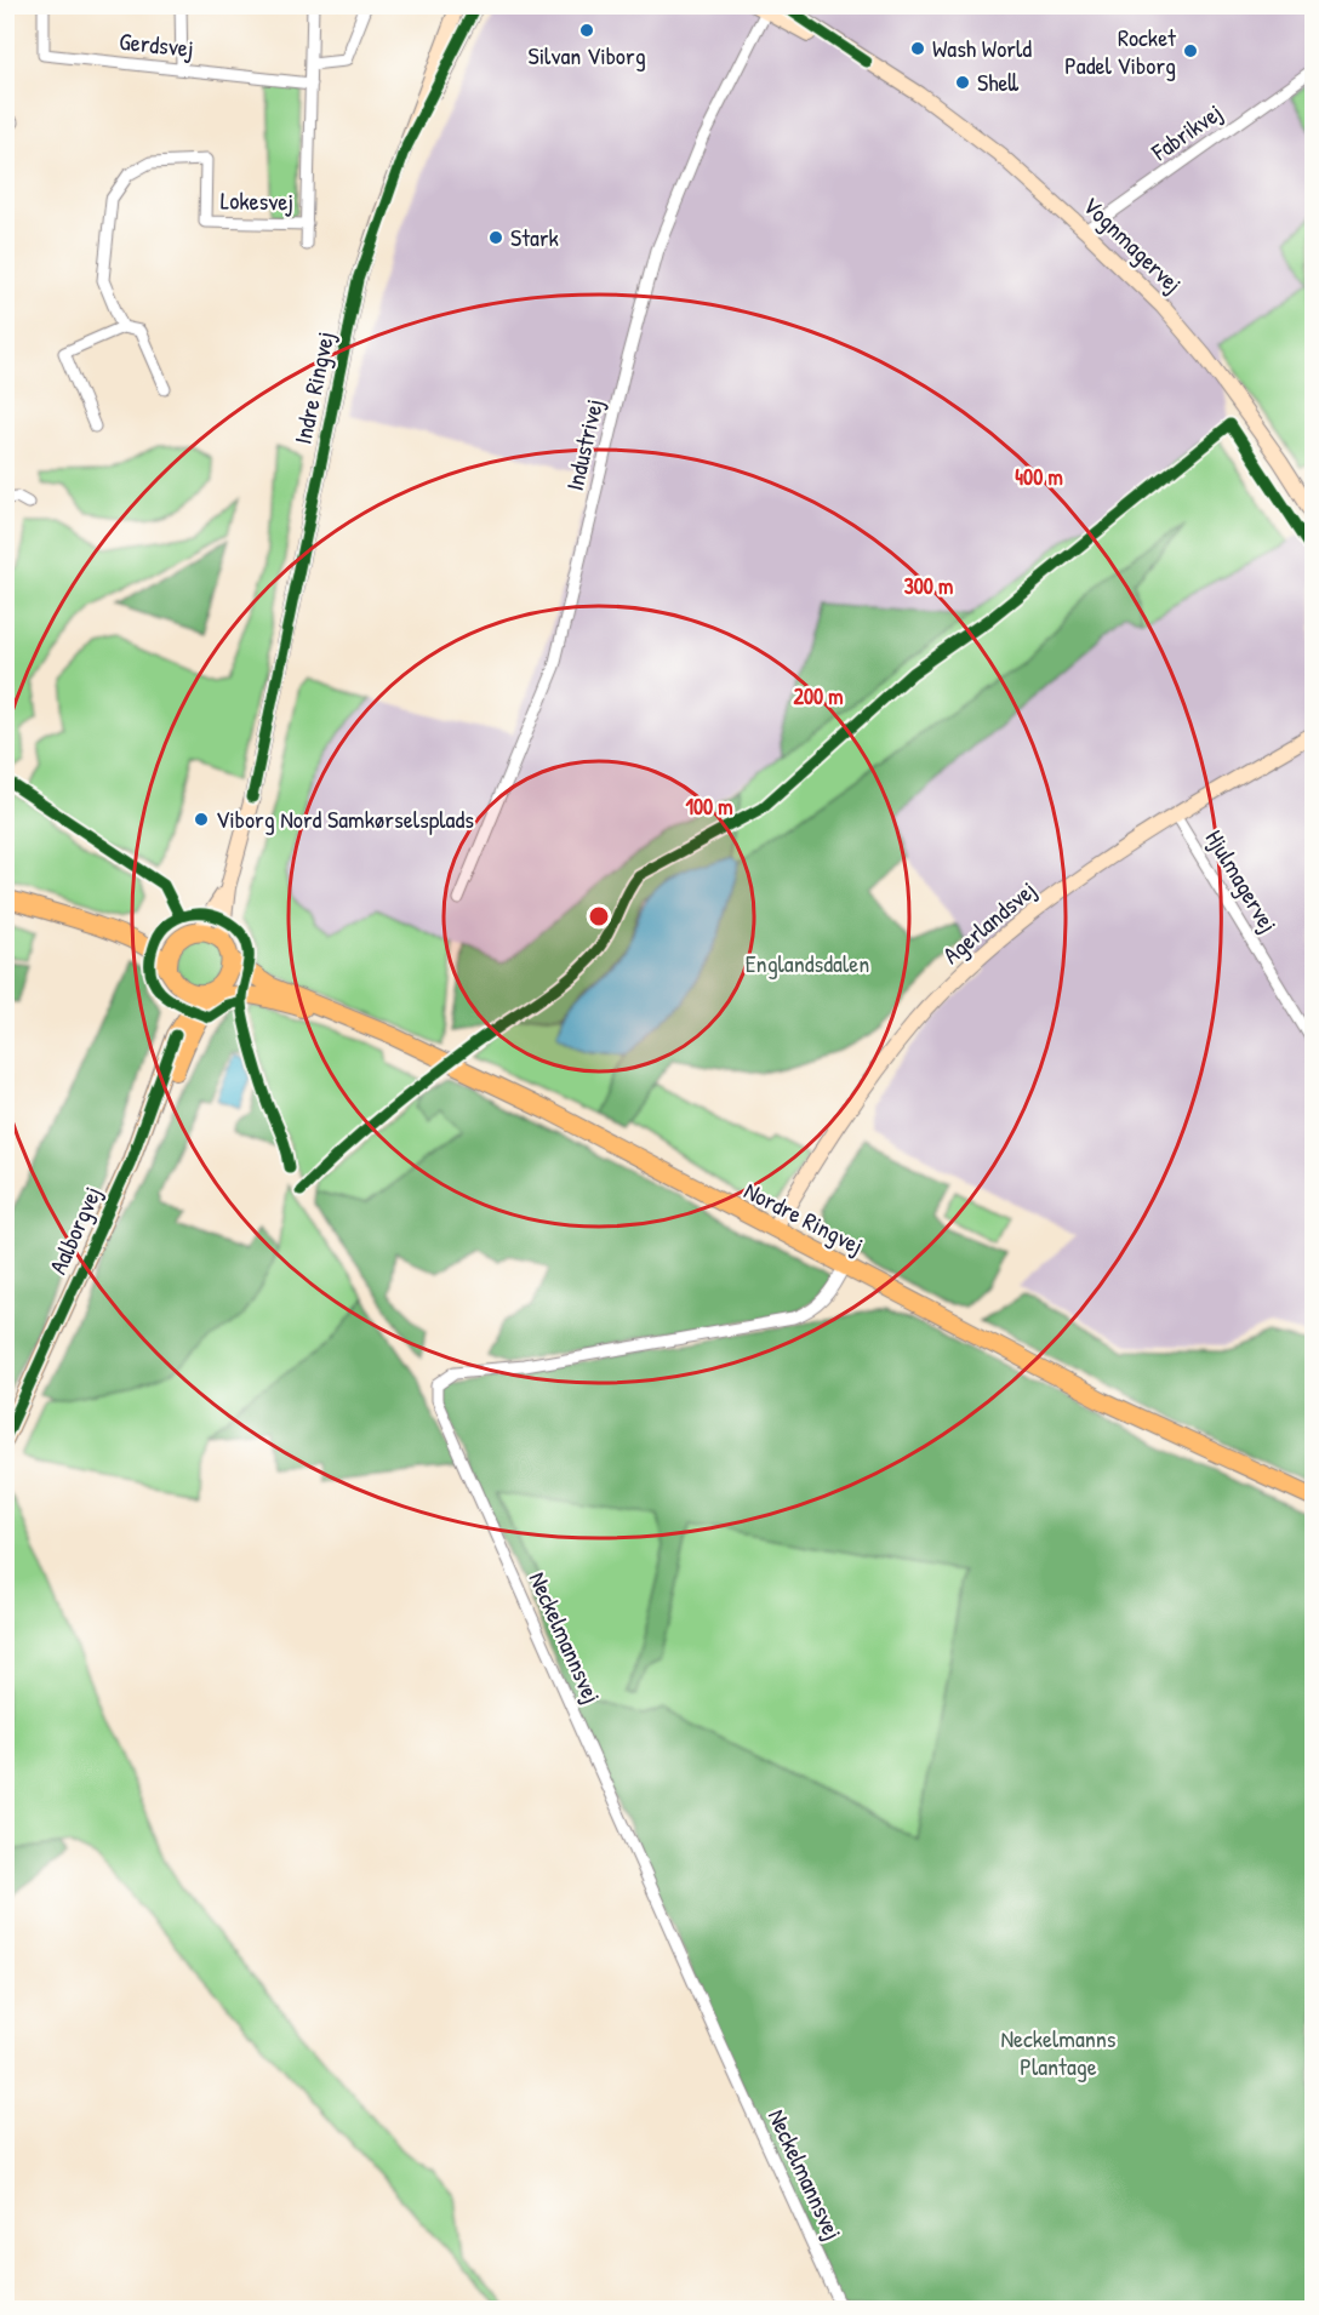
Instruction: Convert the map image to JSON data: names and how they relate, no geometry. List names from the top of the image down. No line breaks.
{"streets":{"main road":["Nordre Ringvej","Aalborgvej"],"street":["Gerdsvej","Fabrikvej","Lokesvej","Vognmagervej","Indre Ringvej","Industrivej","Hjulmagervej","Agerlandsvej","Neckelmannsvej"]},"crossings":[["Fabrikvej","Vognmagervej"],["Vognmagervej","Industrivej"],["Indre Ringvej","Nordre Ringvej"],["Indre Ringvej","Aalborgvej"],["Hjulmagervej","Agerlandsvej"],["Agerlandsvej","Nordre Ringvej"],["Nordre Ringvej","Aalborgvej"],["Nordre Ringvej","Neckelmannsvej"]],"parks":["Englandsdalen","Neckelmanns Plantage"],"places":["Silvan Viborg","Wash World","Rocket Padel Viborg","Shell","Stark","Viborg Nord Samkørselsplads"],"rings":["400 m","300 m","200 m","100 m"]}
